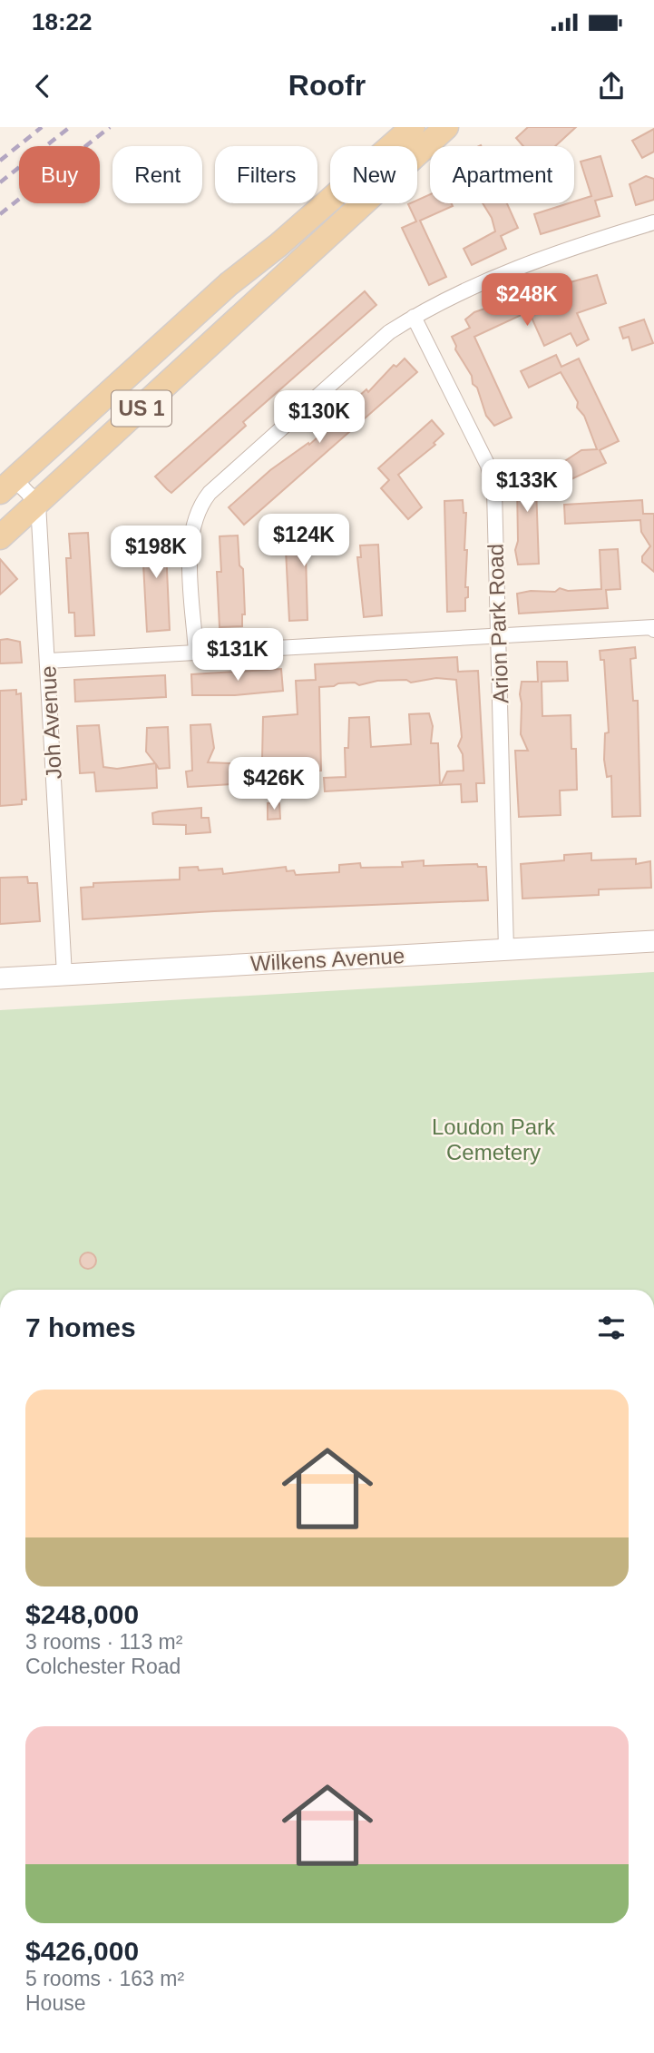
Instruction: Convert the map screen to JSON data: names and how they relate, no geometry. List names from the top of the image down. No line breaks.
{"streets":{"main road":["US 1","Wilkens Avenue"],"street":["Arion Park Road","Joh Avenue"]},"crossings":[["US 1","Joh Avenue"],["Arion Park Road","Wilkens Avenue"],["Joh Avenue","Wilkens Avenue"]],"parks":["Loudon Park Cemetery"],"page":{"status":"18:22","header":"Roofr","chip":["Buy","Rent","Filters","New","Apartment"],"price":["$248K","$130K","$133K","$124K","$198K","$131K","$426K"],"heading":"7 homes","list":[{"name":"$248,000","note":"3 rooms · 113 m² · Colchester Road"},{"name":"$426,000","note":"5 rooms · 163 m² · House"}]}}
